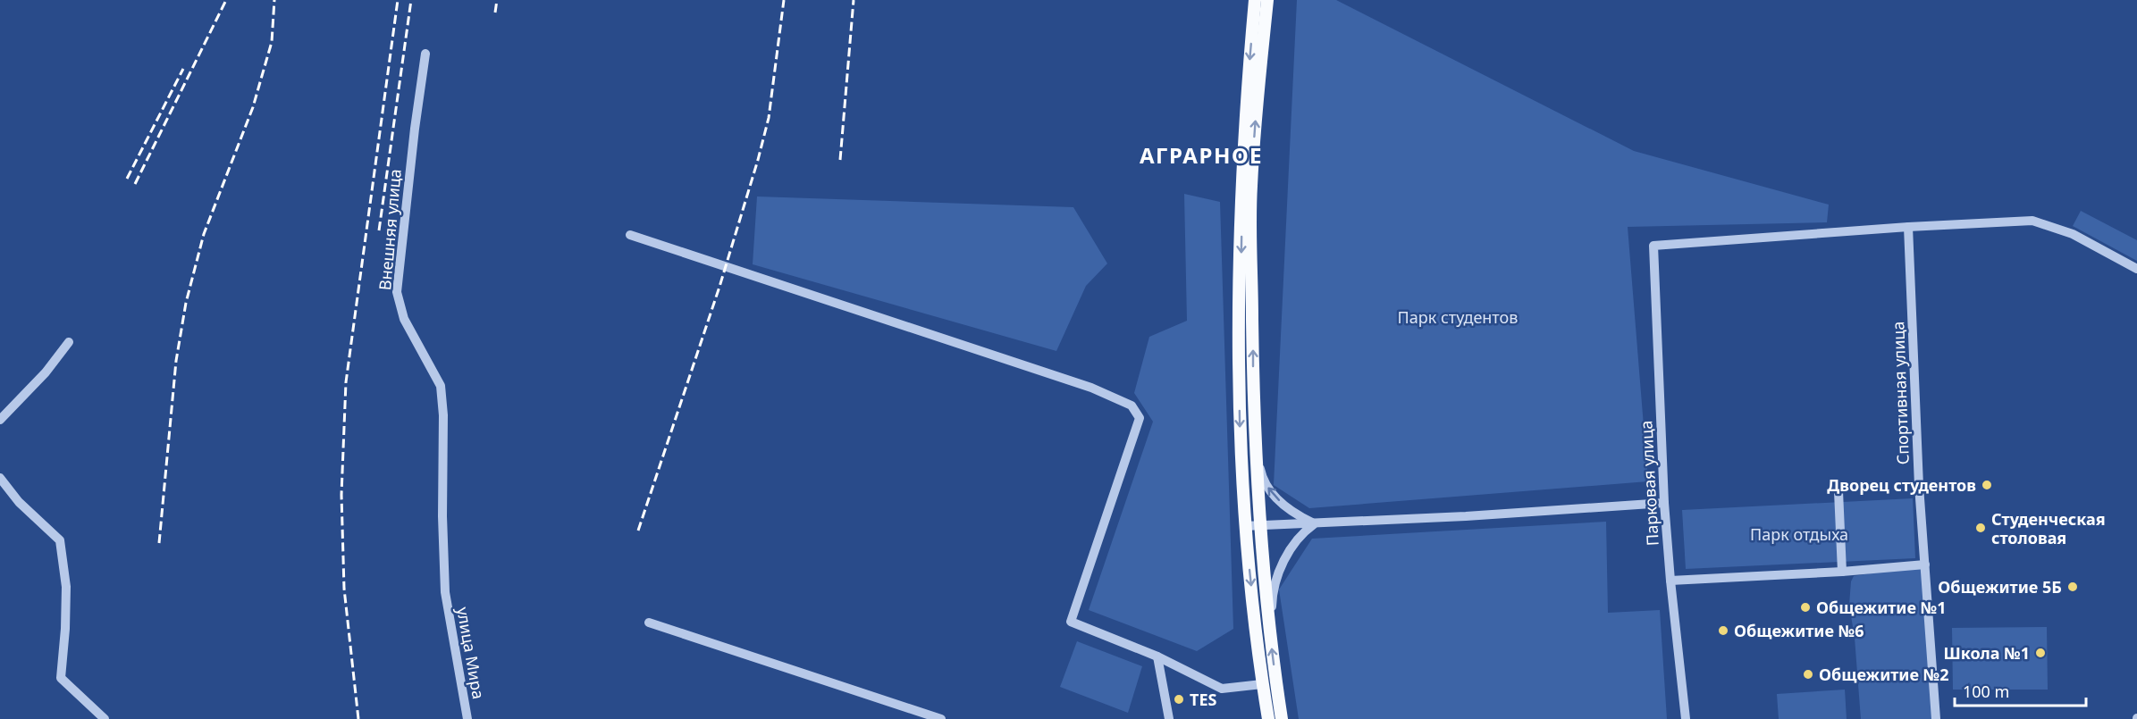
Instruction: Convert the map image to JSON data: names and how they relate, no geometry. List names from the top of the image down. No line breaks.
{"streets":{"street":["Внешняя улица","Спортивная улица","Парковая улица","улица Мира"]},"crossings":[["Внешняя улица","улица Мира"],["Спортивная улица","Парковая улица"]],"districts":["АГРАРНОЕ"],"parks":["Парк студентов","Парк отдыха"],"places":["Дворец студентов","Студенческая столовая","Общежитие 5Б","Общежитие №1","Общежитие №6","Школа №1","Общежитие №2","TES"],"scale_bar":"100 m"}
